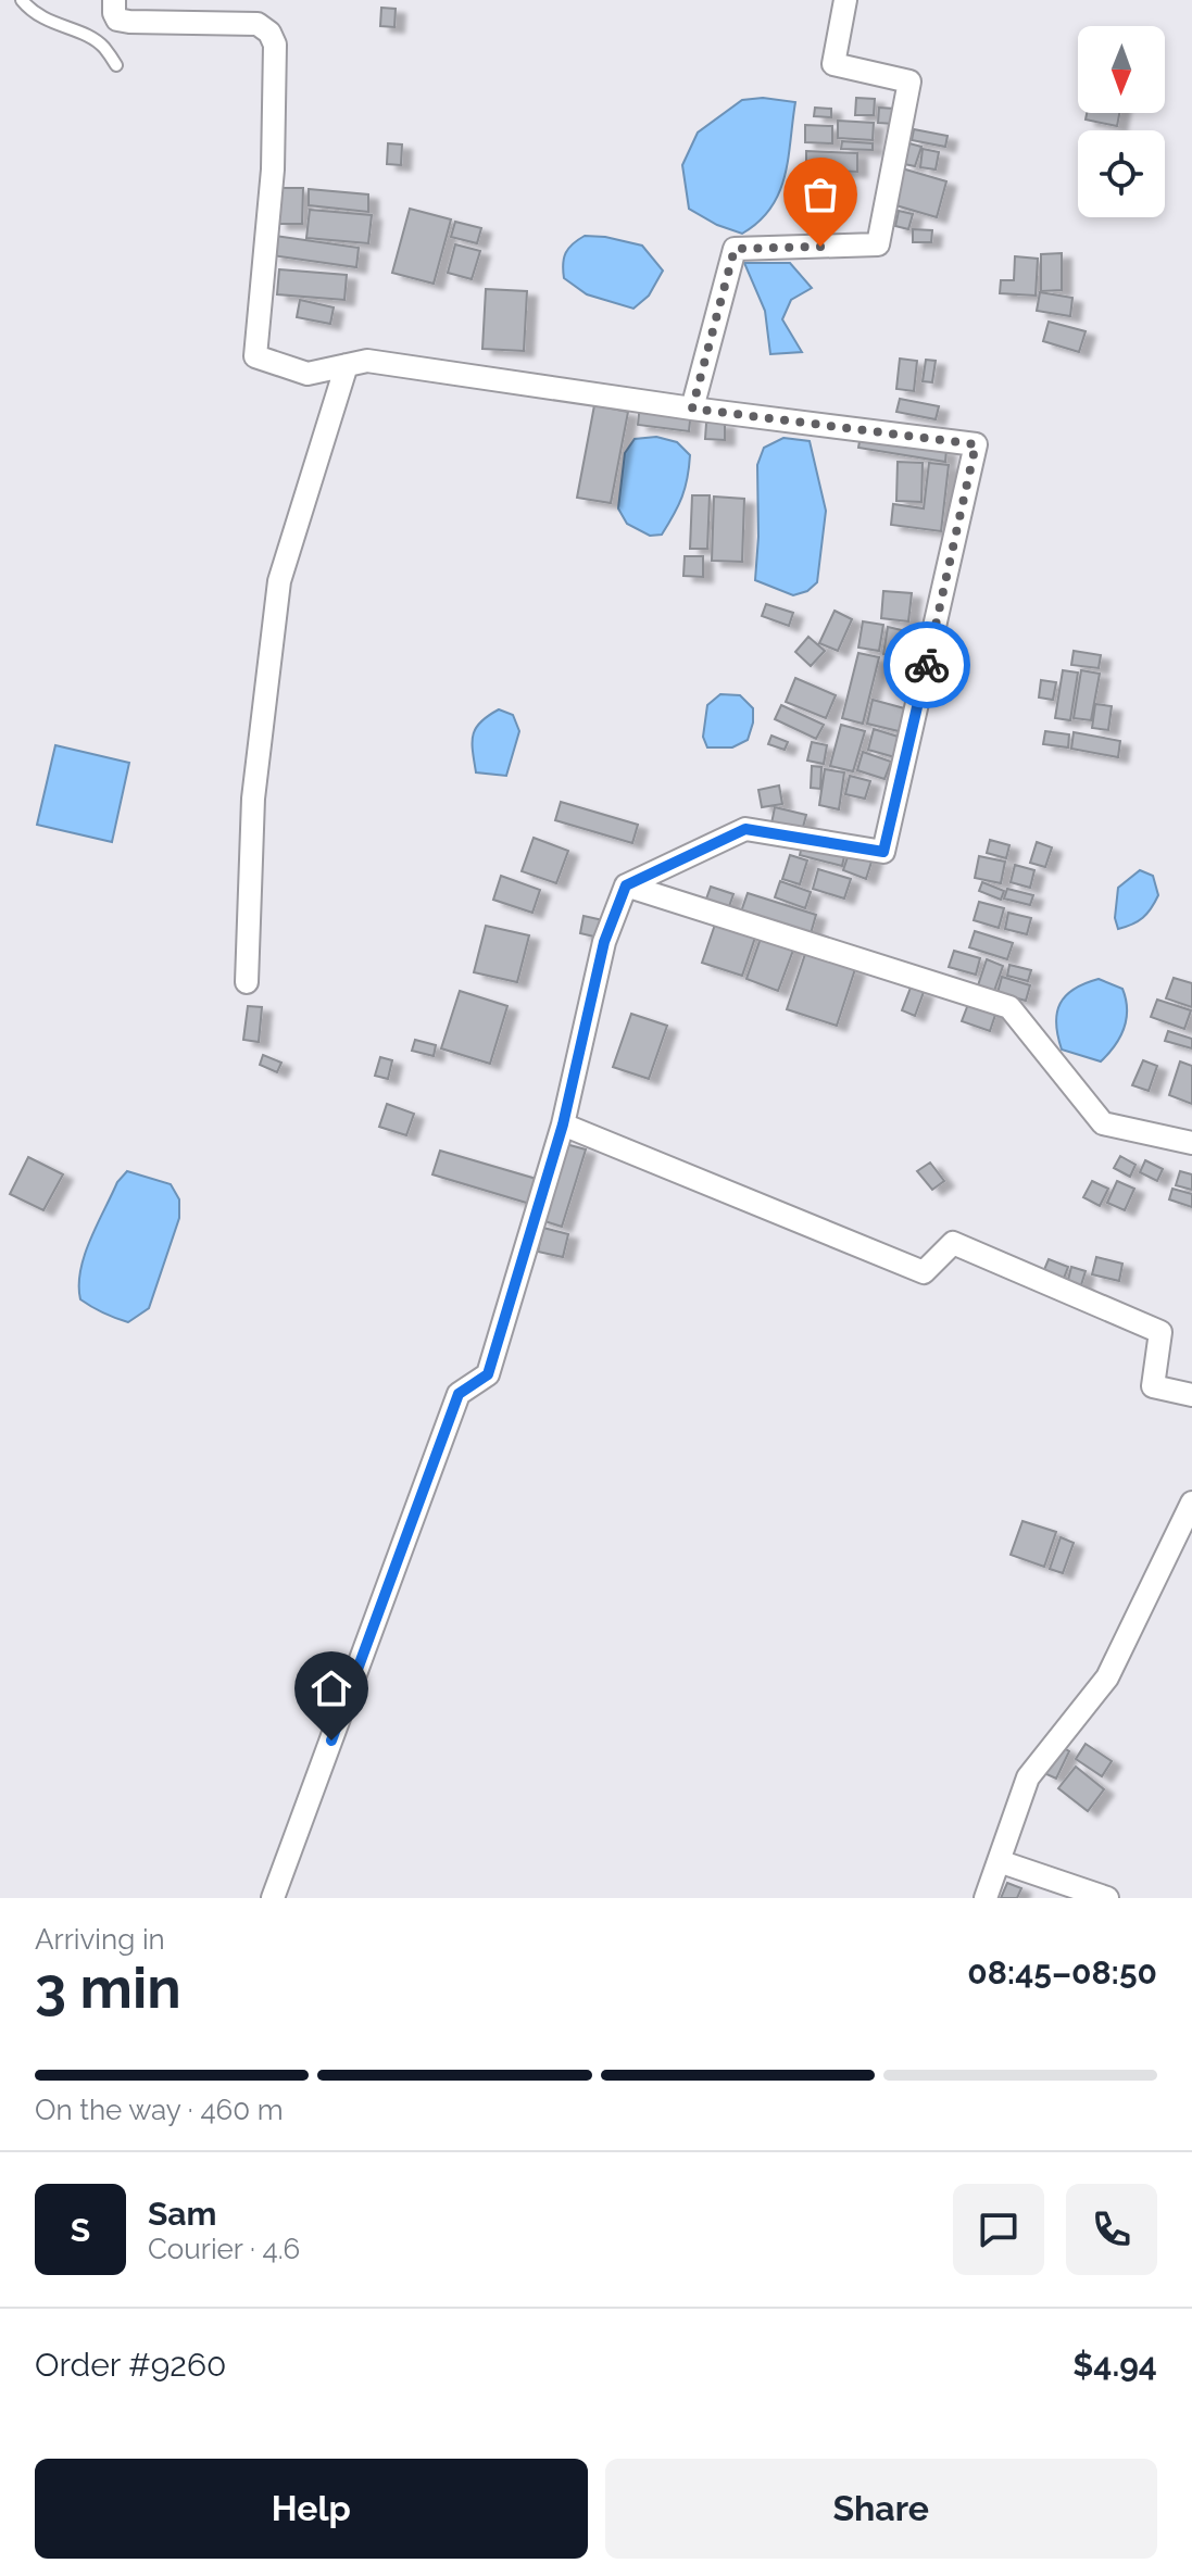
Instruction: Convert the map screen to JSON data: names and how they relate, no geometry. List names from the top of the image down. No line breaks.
{"north":"bottom","page":{"heading":["3 min","Arriving in","08:45–08:50"],"panel":["Sam","Courier · 4.6","Order #9260","$4.94"],"bar":"On the way · 460 m","round":"S","buttons":["Help","Share"]}}
